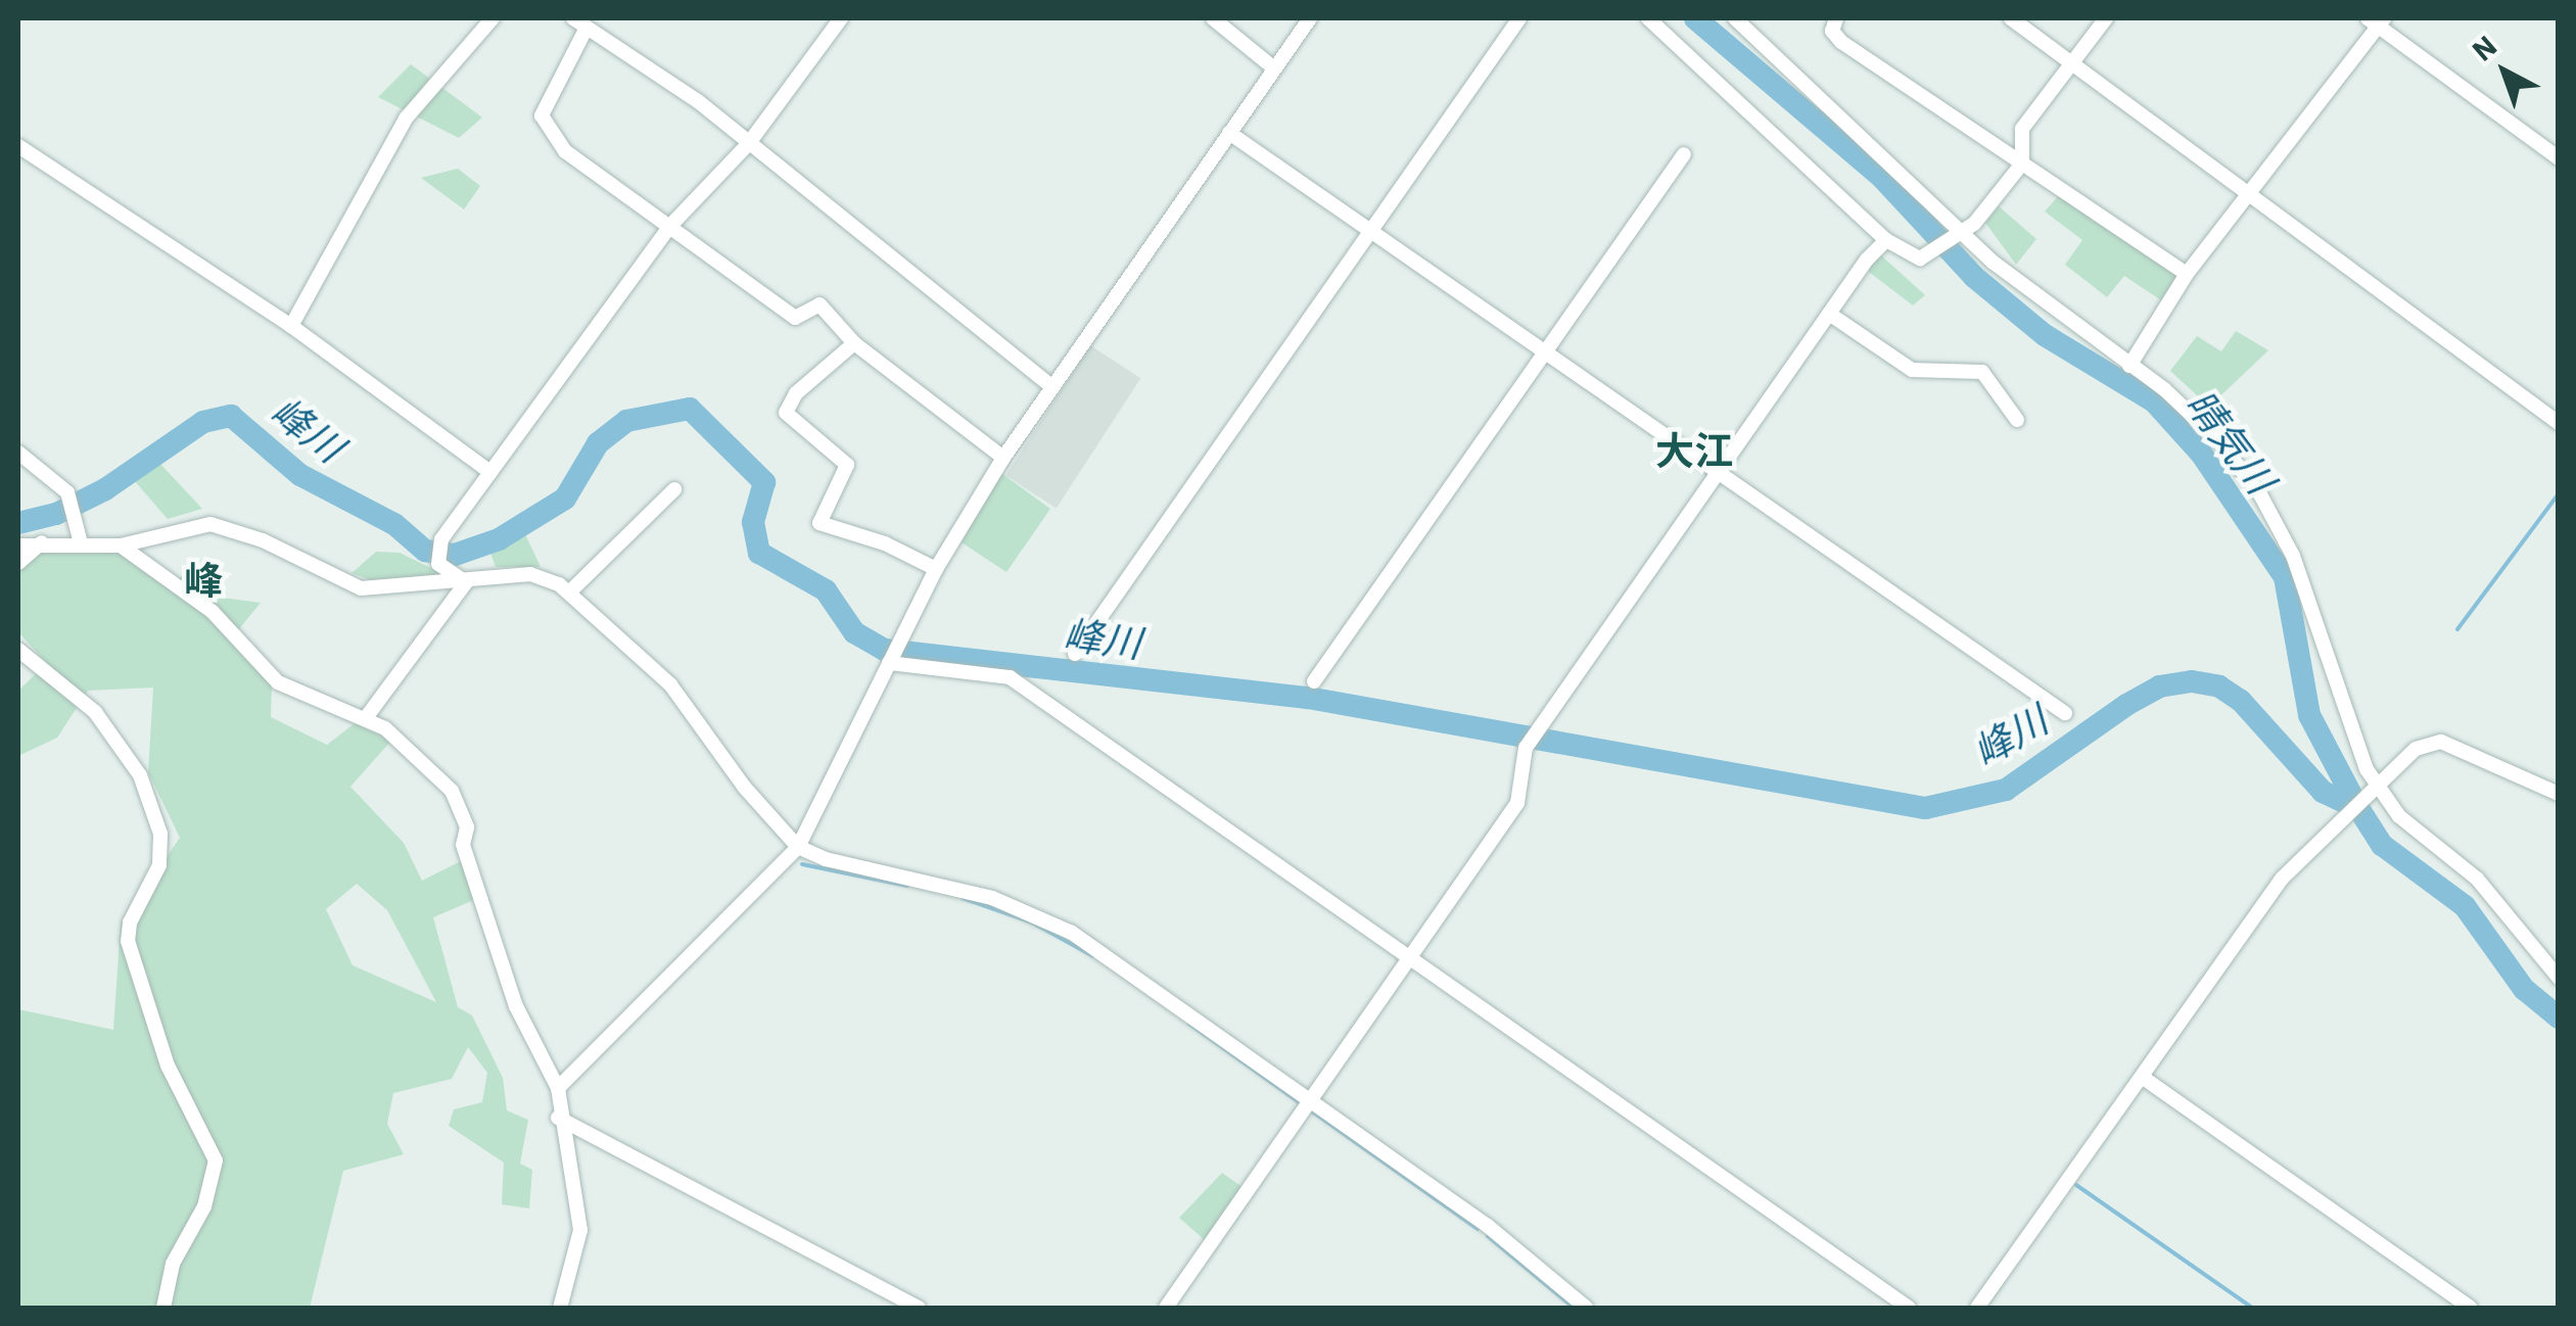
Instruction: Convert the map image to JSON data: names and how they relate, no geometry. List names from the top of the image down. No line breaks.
{"districts":["大江","峰"],"water":["峰川","晴気川"],"north":"top left"}
